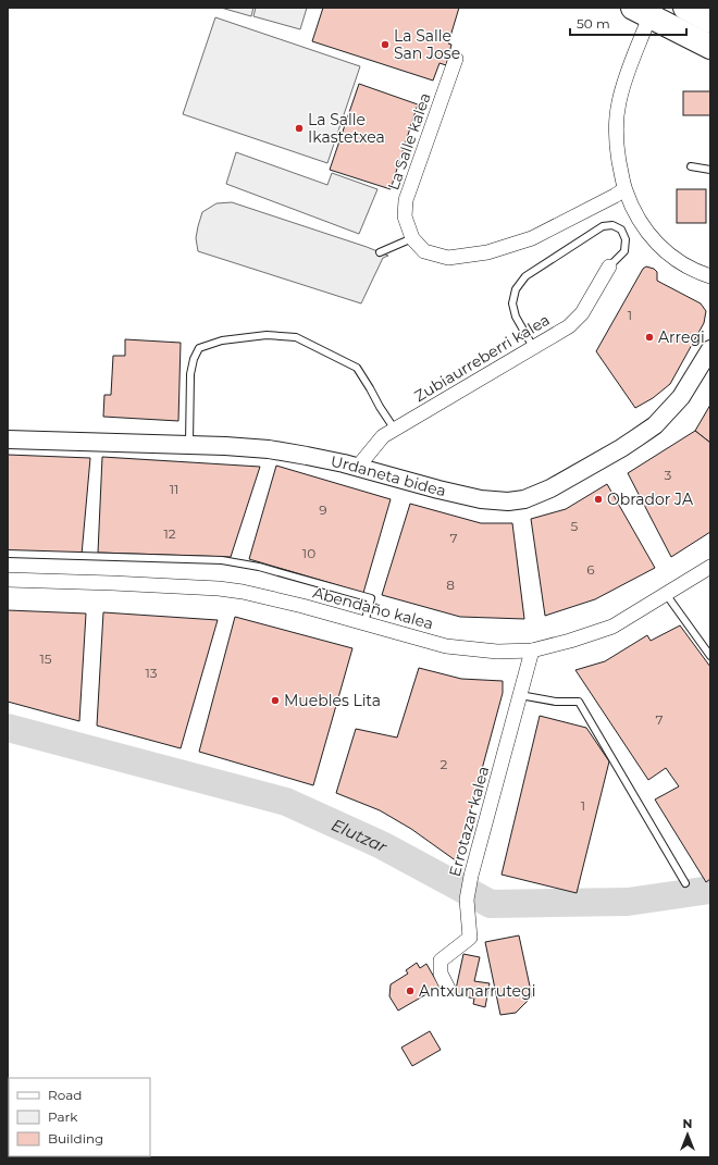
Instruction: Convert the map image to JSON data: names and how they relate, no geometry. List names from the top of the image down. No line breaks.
{"streets":{"street":["La Salle kalea","Zubiaurreberri kalea","Urdaneta bidea","Abendaño kalea","Errotazar kalea"]},"crossings":[["Zubiaurreberri kalea","Urdaneta bidea"],["Abendaño kalea","Errotazar kalea"]],"water":["Elutzar"],"places":["La Salle San Jose","La Salle Ikastetxea","Arregi","Obrador JA","Muebles Lita","Antxunarrutegi"],"house_numbers":["1","3","11","9","5","12","7","10","6","8","15","13","7","2","1"],"legend":["Road","Park","Building"],"scale_bar":"50 m","north":"top"}
